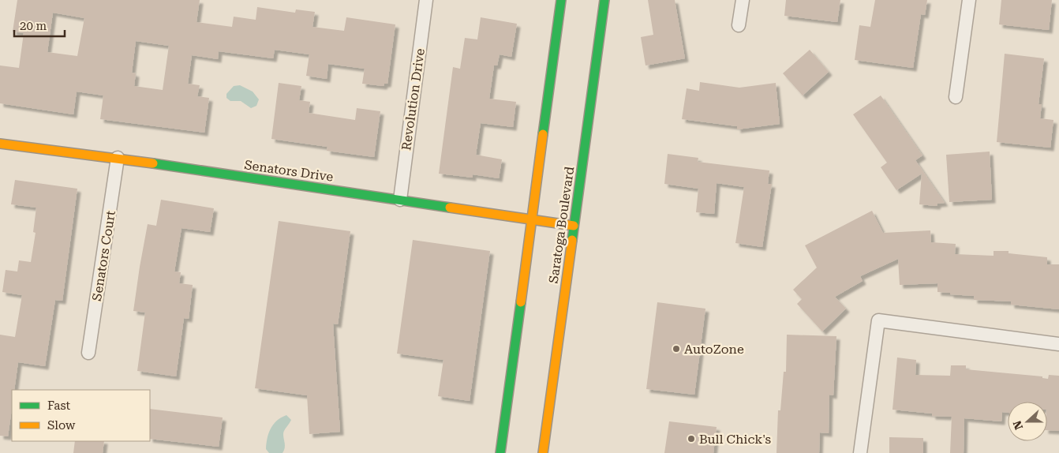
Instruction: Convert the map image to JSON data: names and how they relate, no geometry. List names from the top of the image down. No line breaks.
{"streets":{"main road":["Senators Drive","Saratoga Boulevard"],"street":["Revolution Drive","Senators Court"]},"crossings":[["Revolution Drive","Senators Drive"],["Senators Drive","Saratoga Boulevard"],["Senators Drive","Senators Court"]],"places":["AutoZone","Bull Chick's"],"legend":["Fast","Slow"],"scale_bar":"20 m","north":"left"}
